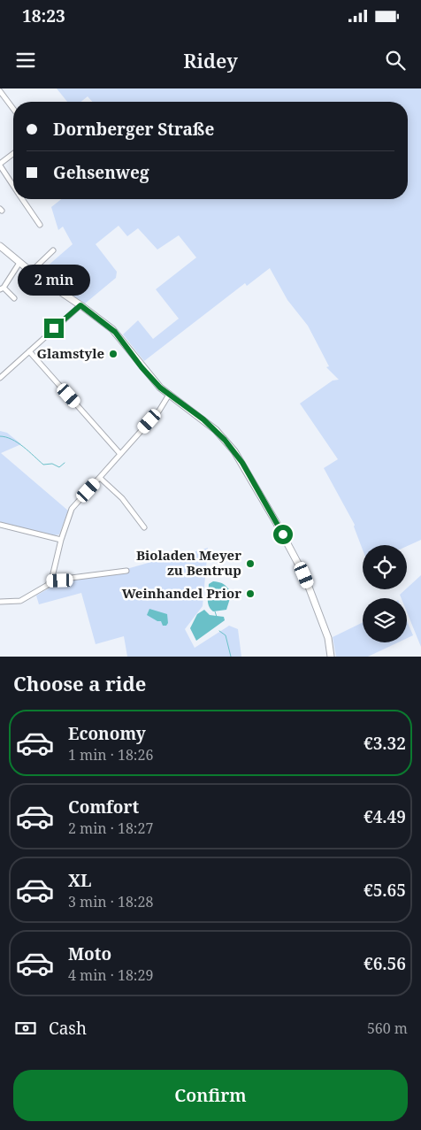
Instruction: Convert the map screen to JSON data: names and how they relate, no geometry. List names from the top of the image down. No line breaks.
{"places":["Glamstyle","Bioladen Meyer zu Bentrup","Weinhandel Prior"],"page":{"status":"18:23","header":"Ridey","banner":["Dornberger Straße","Gehsenweg"],"bubble":"2 min","heading":"Choose a ride","list":[{"name":"Economy","note":"1 min · 18:26","value":"€3.32"},{"name":"Comfort","note":"2 min · 18:27","value":"€4.49"},{"name":"XL","note":"3 min · 18:28","value":"€5.65"},{"name":"Moto","note":"4 min · 18:29","value":"€6.56"}],"pay":["Cash","560 m"],"buttons":"Confirm"}}
